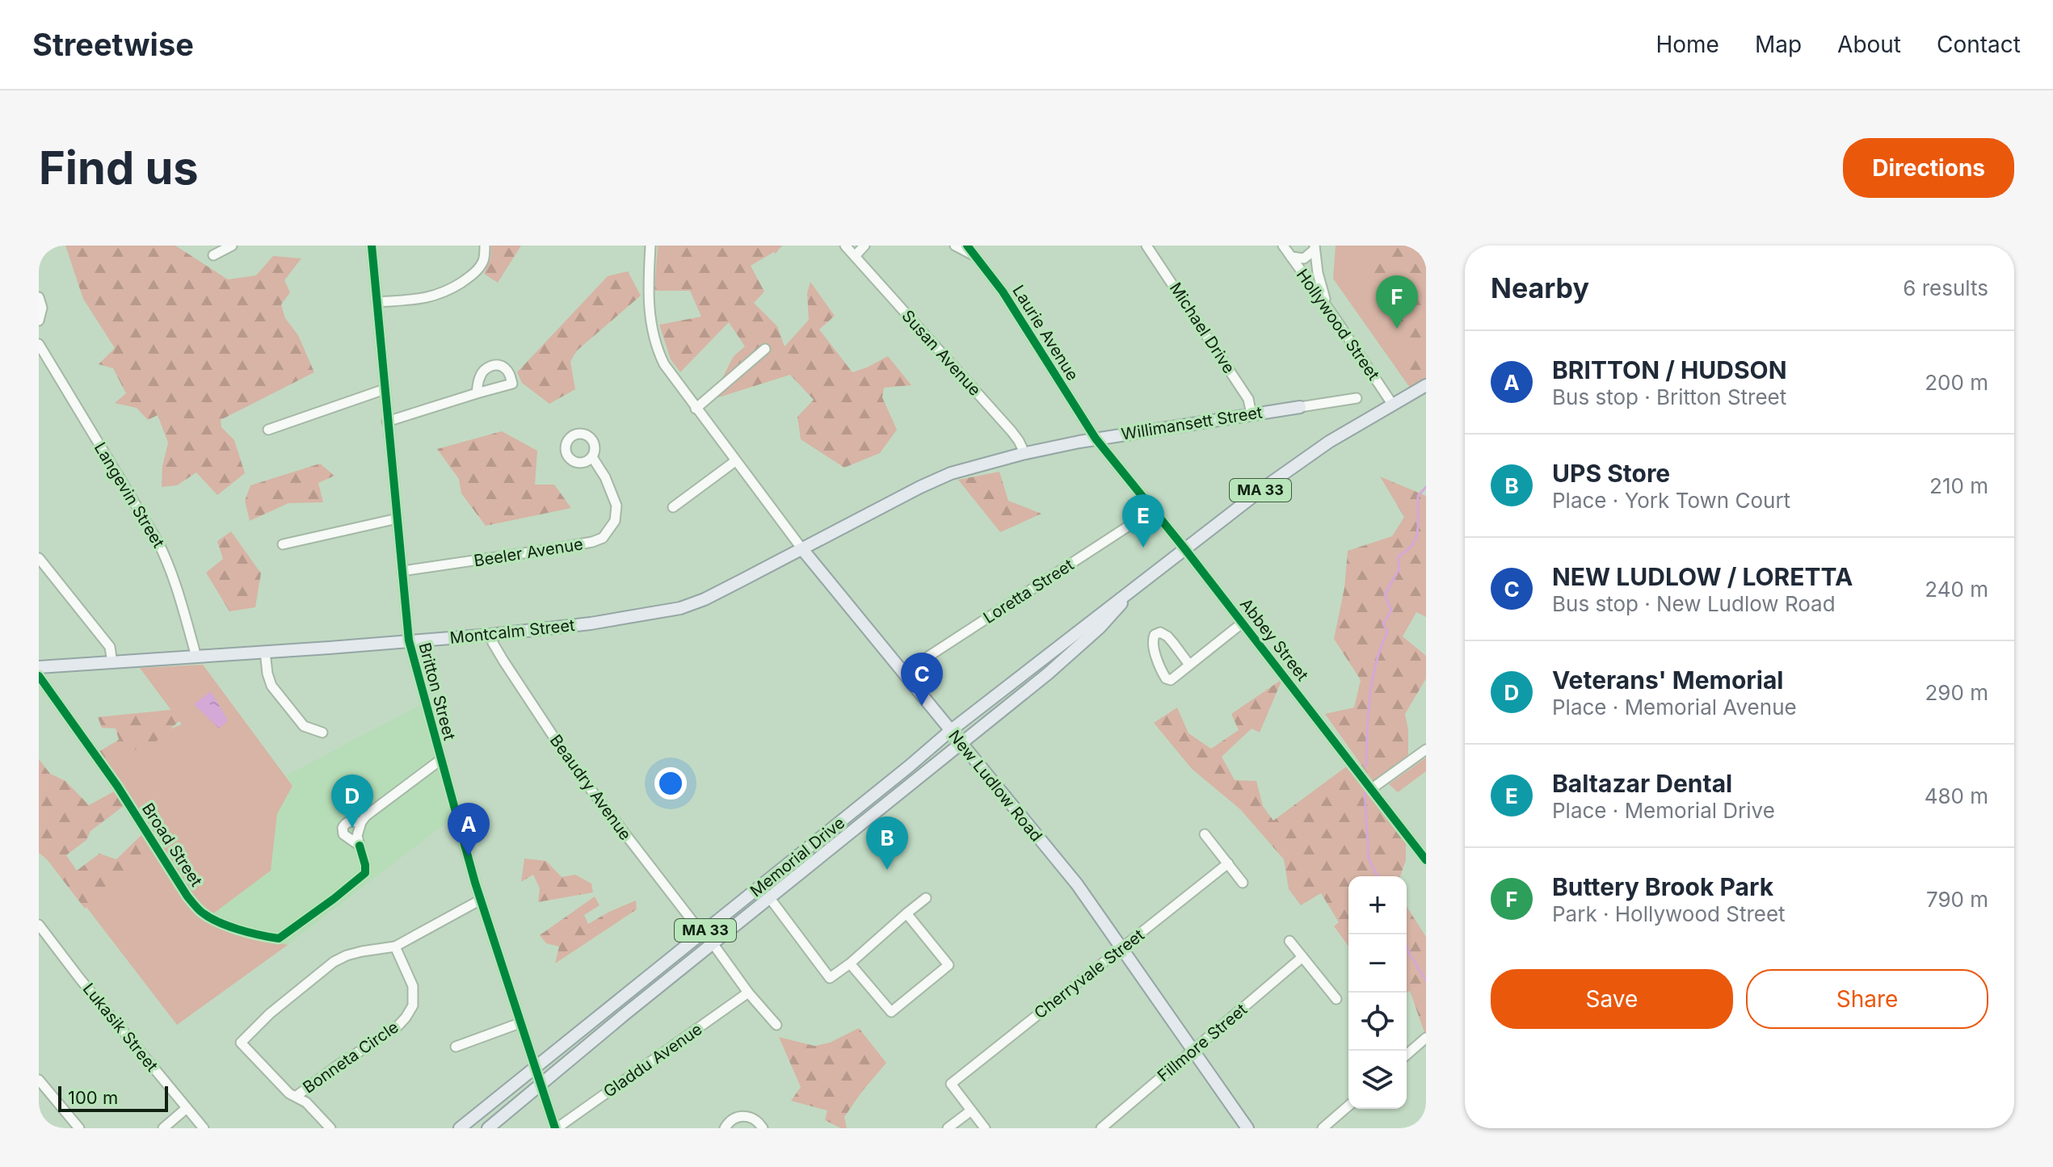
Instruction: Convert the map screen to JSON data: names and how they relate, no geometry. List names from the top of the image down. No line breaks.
{"streets":{"main road":["Willimansett Street","MA 33","Montcalm Street","New Ludlow Road","Memorial Drive"],"street":["Hollywood Street","Michael Drive","Laurie Avenue","Susan Avenue","Langevin Street","Beeler Avenue","Loretta Street","Abbey Street","Britton Street","Beaudry Avenue","Broad Street","Cherryvale Street","Lukasik Street","Fillmore Street","Bonneta Circle","Gladdu Avenue"]},"crossings":[["Hollywood Street","MA 33"],["Hollywood Street","Memorial Drive"],["Michael Drive","Willimansett Street"],["Laurie Avenue","Willimansett Street"],["Laurie Avenue","Abbey Street"],["Susan Avenue","Willimansett Street"],["Willimansett Street","Montcalm Street"],["Willimansett Street","Abbey Street"],["MA 33","Memorial Drive"],["Langevin Street","Montcalm Street"],["Beeler Avenue","Britton Street"],["Loretta Street","Abbey Street"],["Loretta Street","New Ludlow Road"],["Montcalm Street","Britton Street"],["Montcalm Street","New Ludlow Road"],["Montcalm Street","Beaudry Avenue"],["Abbey Street","Memorial Drive"],["Britton Street","Memorial Drive"],["Britton Street","Gladdu Avenue"],["New Ludlow Road","Memorial Drive"],["New Ludlow Road","Cherryvale Street"],["New Ludlow Road","Fillmore Street"],["Beaudry Avenue","Memorial Drive"]],"scale_bar":"100 m","page":{"header":"Streetwise","nav":["Home","Map","About","Contact"],"buttons":["Directions",["Save","Share"]],"title":"Find us","heading":["Nearby","6 results"],"pins":["F","E","C","D","A","B"],"list":[{"mark":"A","name":"BRITTON / HUDSON","note":"Bus stop · Britton Street","value":"200 m"},{"mark":"B","name":"UPS Store","note":"Place · York Town Court","value":"210 m"},{"mark":"C","name":"NEW LUDLOW / LORETTA","note":"Bus stop · New Ludlow Road","value":"240 m"},{"mark":"D","name":"Veterans' Memorial","note":"Place · Memorial Avenue","value":"290 m"},{"mark":"E","name":"Baltazar Dental","note":"Place · Memorial Drive","value":"480 m"},{"mark":"F","name":"Buttery Brook Park","note":"Park · Hollywood Street","value":"790 m"}],"map_buttons":["+","−"],"scale":"100 m"}}
